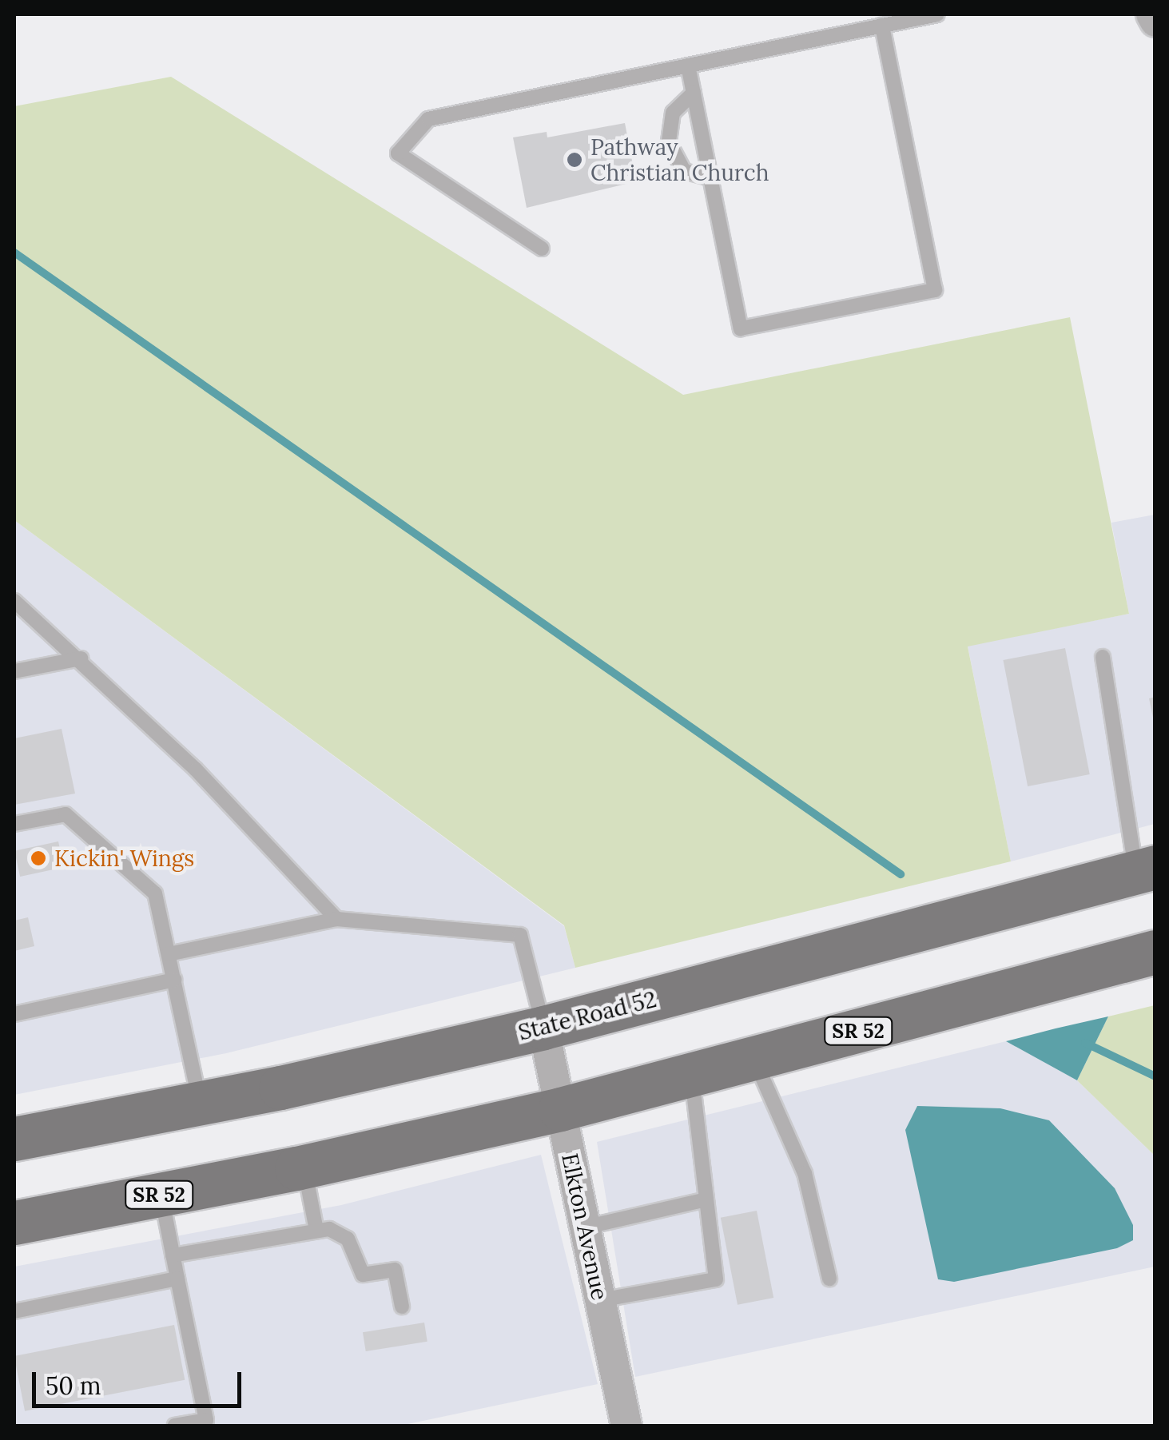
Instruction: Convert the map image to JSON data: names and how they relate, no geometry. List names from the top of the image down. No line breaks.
{"streets":{"main road":["State Road 52","SR 52"],"street":["Elkton Avenue"]},"crossings":[["State Road 52","Elkton Avenue"],["SR 52","Elkton Avenue"]],"places":["Pathway Christian Church","Kickin' Wings"],"scale_bar":"50 m"}
